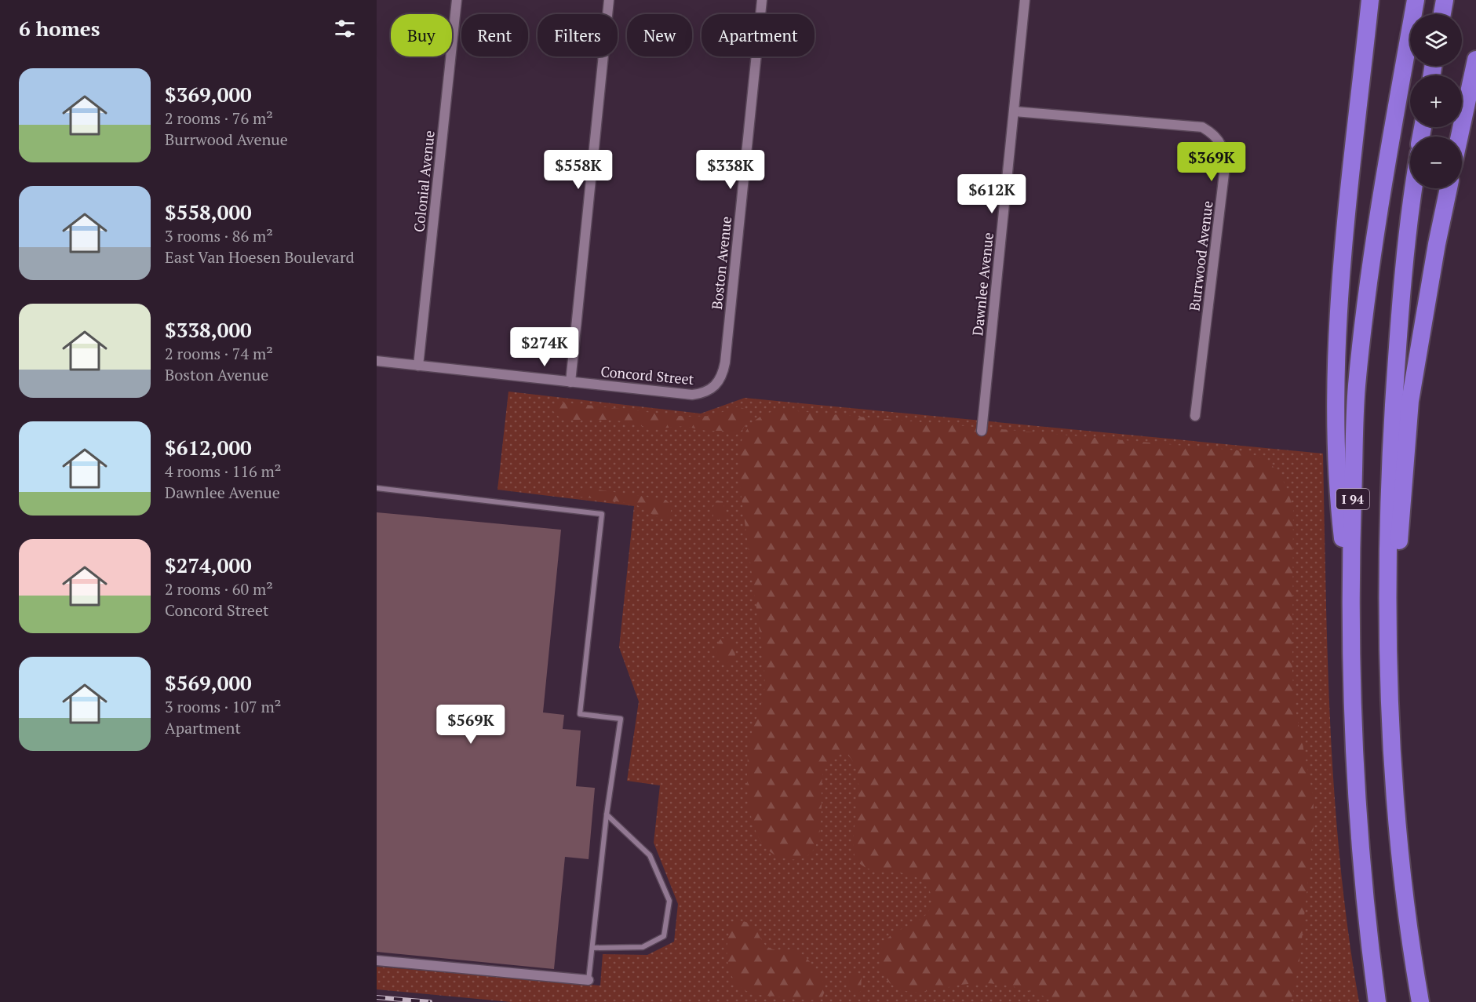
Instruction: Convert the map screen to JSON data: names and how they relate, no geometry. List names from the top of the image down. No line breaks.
{"streets":{"highway":["I 94"],"street":["Colonial Avenue","Burrwood Avenue","Boston Avenue","Dawnlee Avenue","Concord Street"]},"crossings":[["Colonial Avenue","Concord Street"],["Burrwood Avenue","Dawnlee Avenue"],["Boston Avenue","Concord Street"]],"page":{"heading":"6 homes","map_buttons":["+","−"],"chip":["Buy","Rent","Filters","New","Apartment"],"list":[{"name":"$369,000","note":"2 rooms · 76 m² · Burrwood Avenue"},{"name":"$558,000","note":"3 rooms · 86 m² · East Van Hoesen Boulevard"},{"name":"$338,000","note":"2 rooms · 74 m² · Boston Avenue"},{"name":"$612,000","note":"4 rooms · 116 m² · Dawnlee Avenue"},{"name":"$274,000","note":"2 rooms · 60 m² · Concord Street"},{"name":"$569,000","note":"3 rooms · 107 m² · Apartment"}],"price":["$369K","$558K","$338K","$612K","$274K","$569K"]}}
